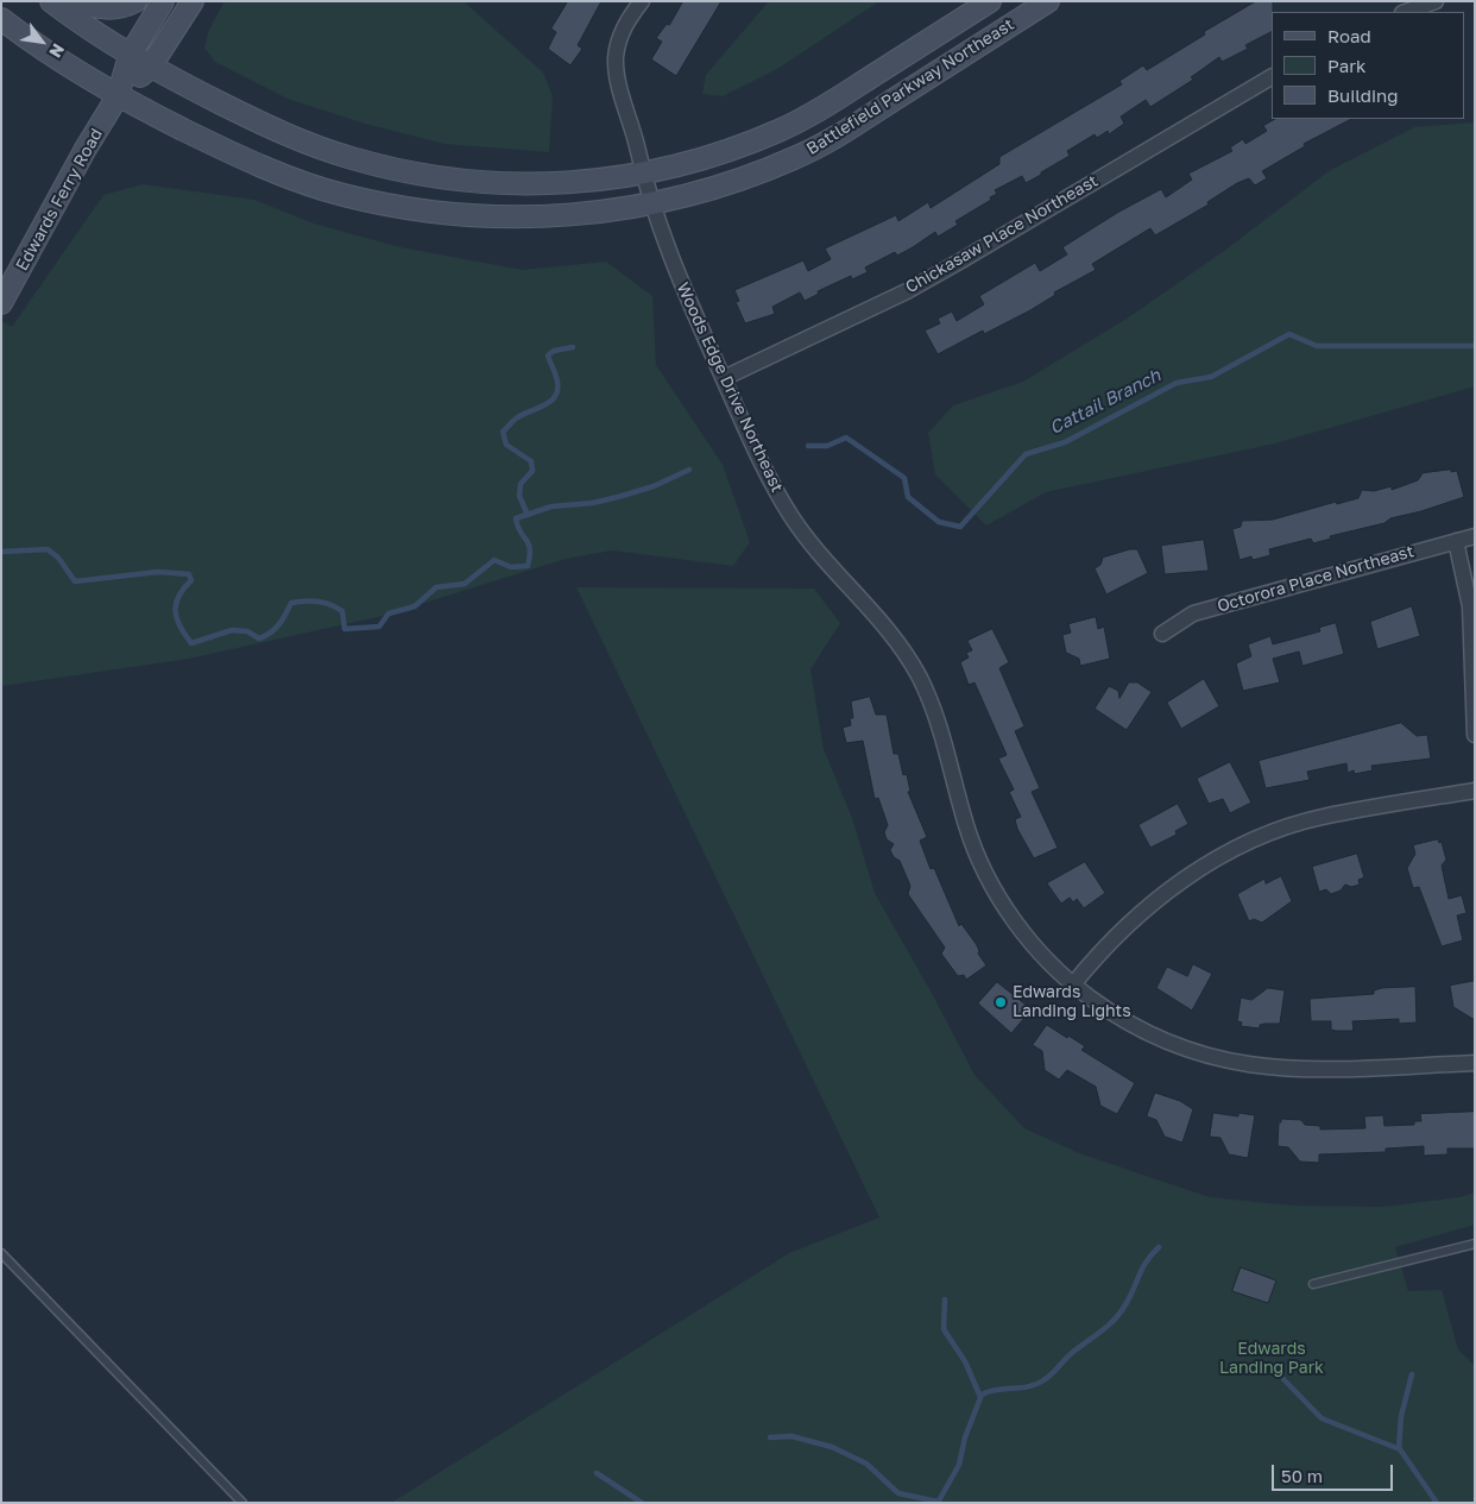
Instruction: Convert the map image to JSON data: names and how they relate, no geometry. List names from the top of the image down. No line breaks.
{"streets":{"main road":["Battlefield Parkway Northeast","Edwards Ferry Road"],"street":["Chickasaw Place Northeast","Woods Edge Drive Northeast","Octorora Place Northeast"]},"crossings":[["Battlefield Parkway Northeast","Edwards Ferry Road"],["Battlefield Parkway Northeast","Woods Edge Drive Northeast"],["Chickasaw Place Northeast","Woods Edge Drive Northeast"]],"water":["Cattail Branch"],"parks":["Edwards Landing Park"],"places":["Edwards Landing Lights"],"legend":["Road","Park","Building"],"scale_bar":"50 m","north":"bottom right"}
